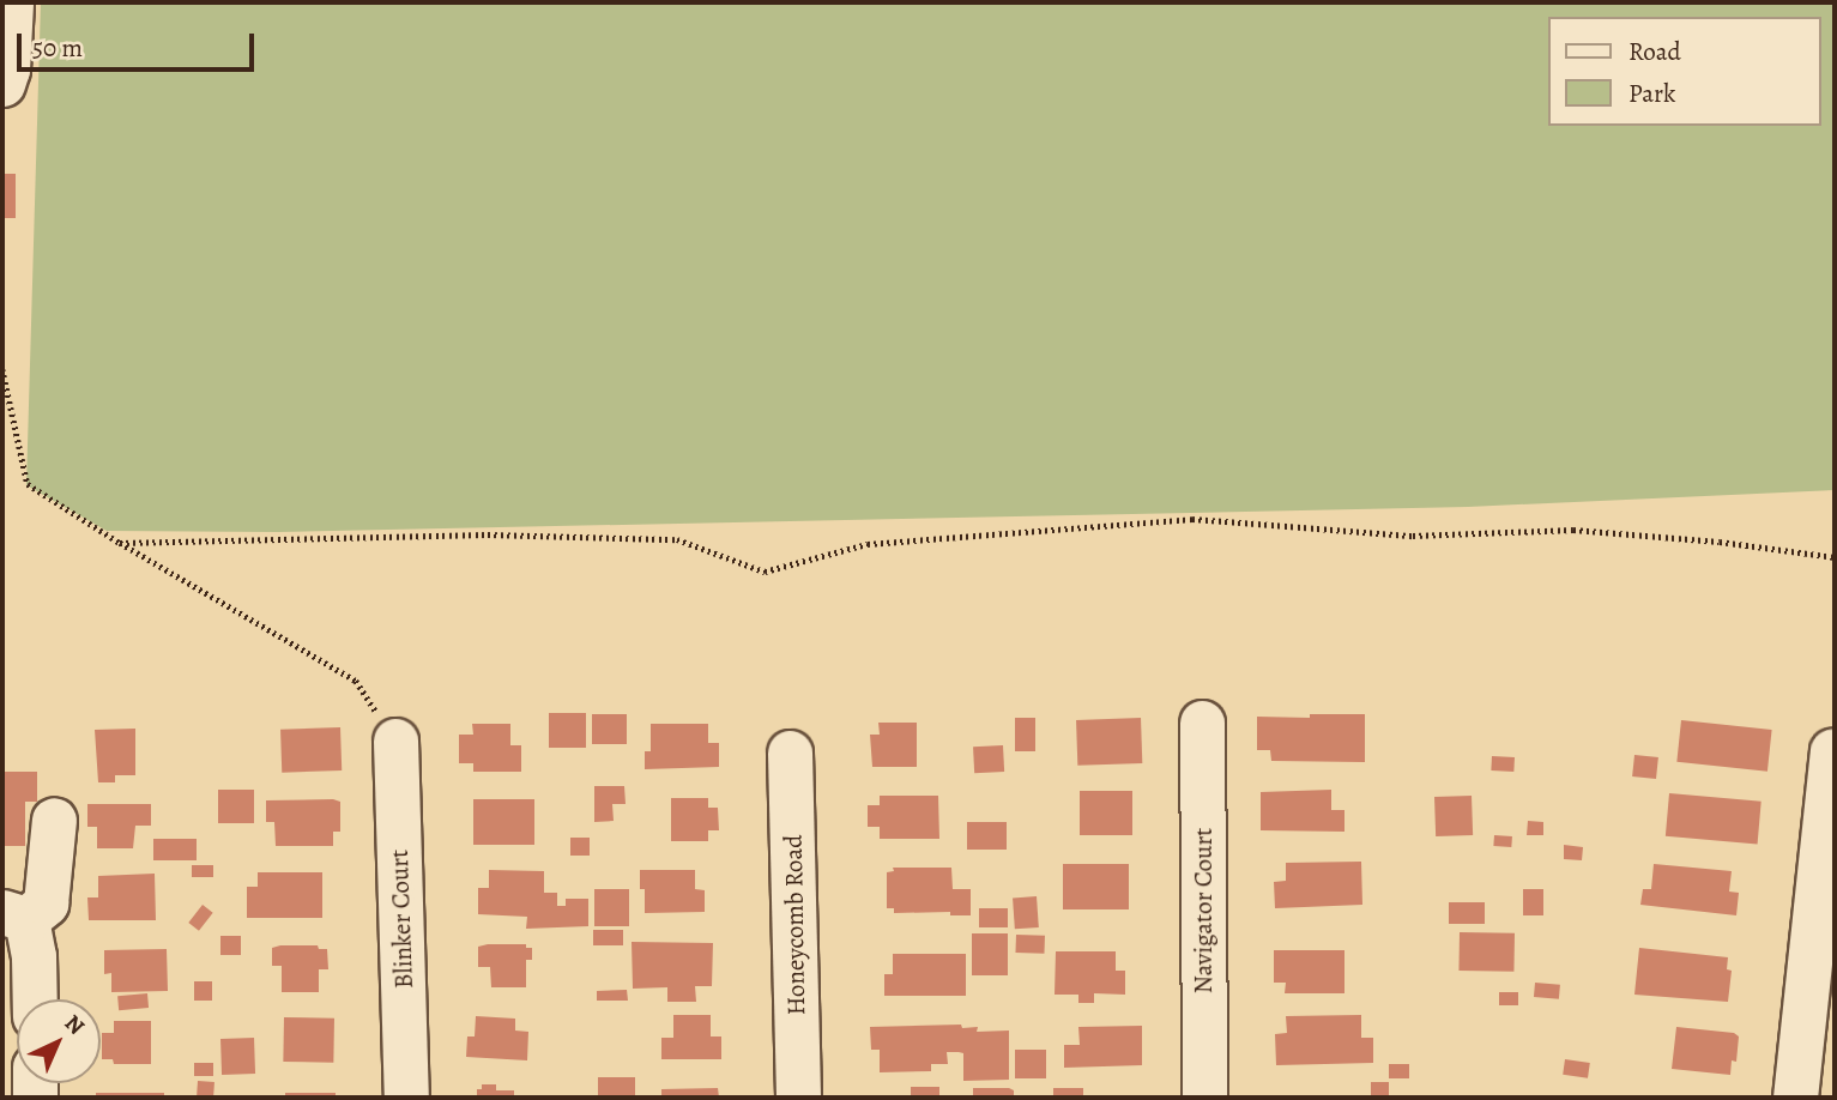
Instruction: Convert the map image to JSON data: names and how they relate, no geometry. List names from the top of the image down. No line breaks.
{"streets":{"street":["Navigator Court","Blinker Court","Honeycomb Road"]},"legend":["Road","Park"],"scale_bar":"50 m","north":"top right"}
